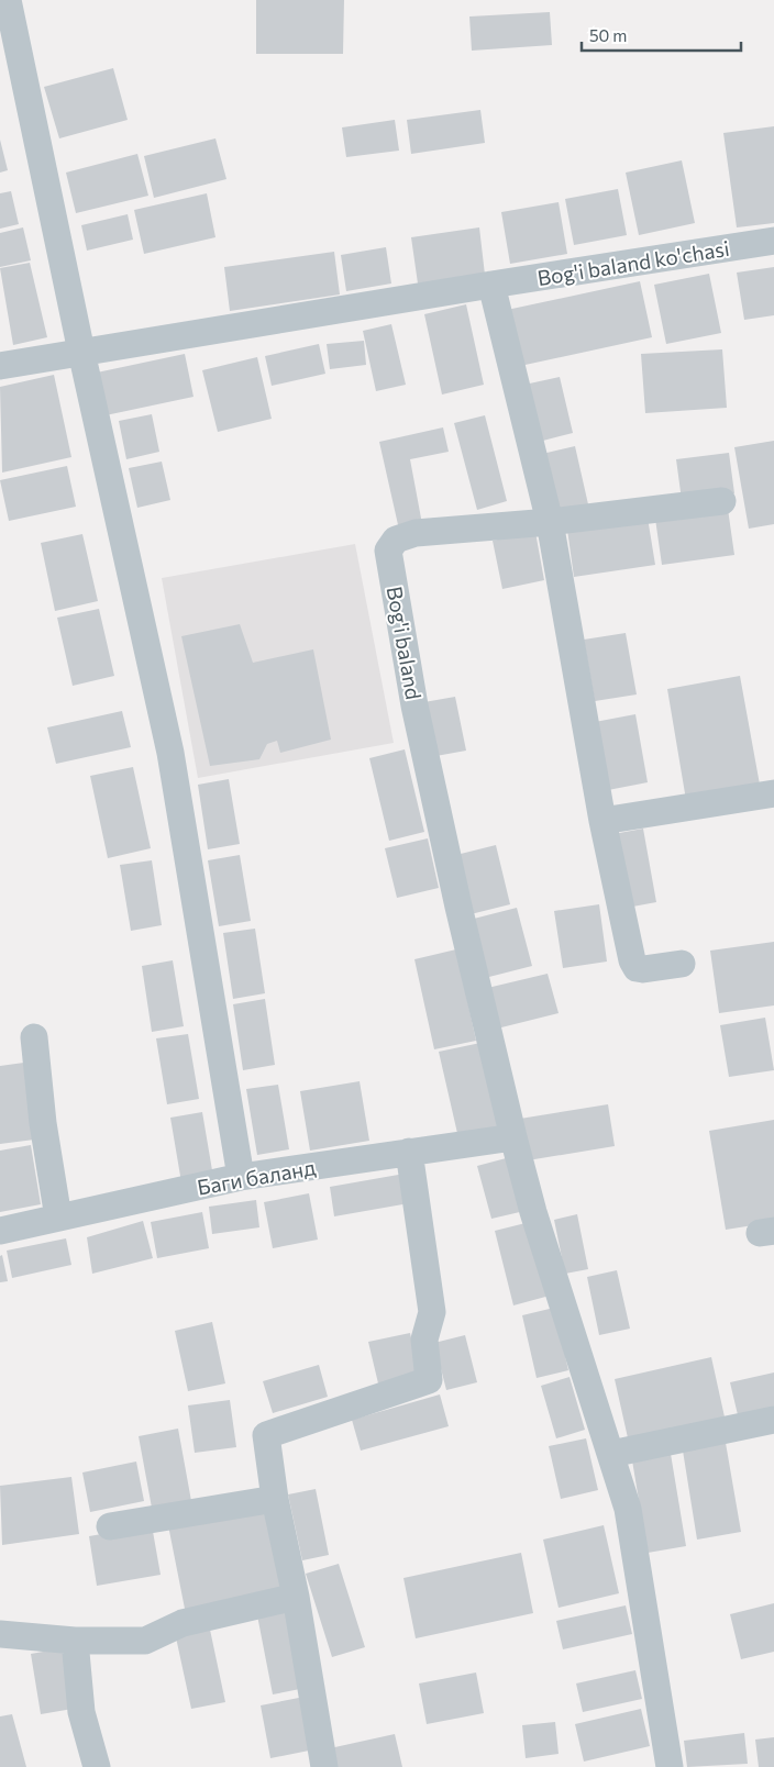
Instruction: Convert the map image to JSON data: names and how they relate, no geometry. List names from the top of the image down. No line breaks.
{"streets":{"street":["Bog'i baland ko'chasi","Bog'i baland","Баги баланд"]},"crossings":[["Bog'i baland","Баги баланд"]],"scale_bar":"50 m"}
